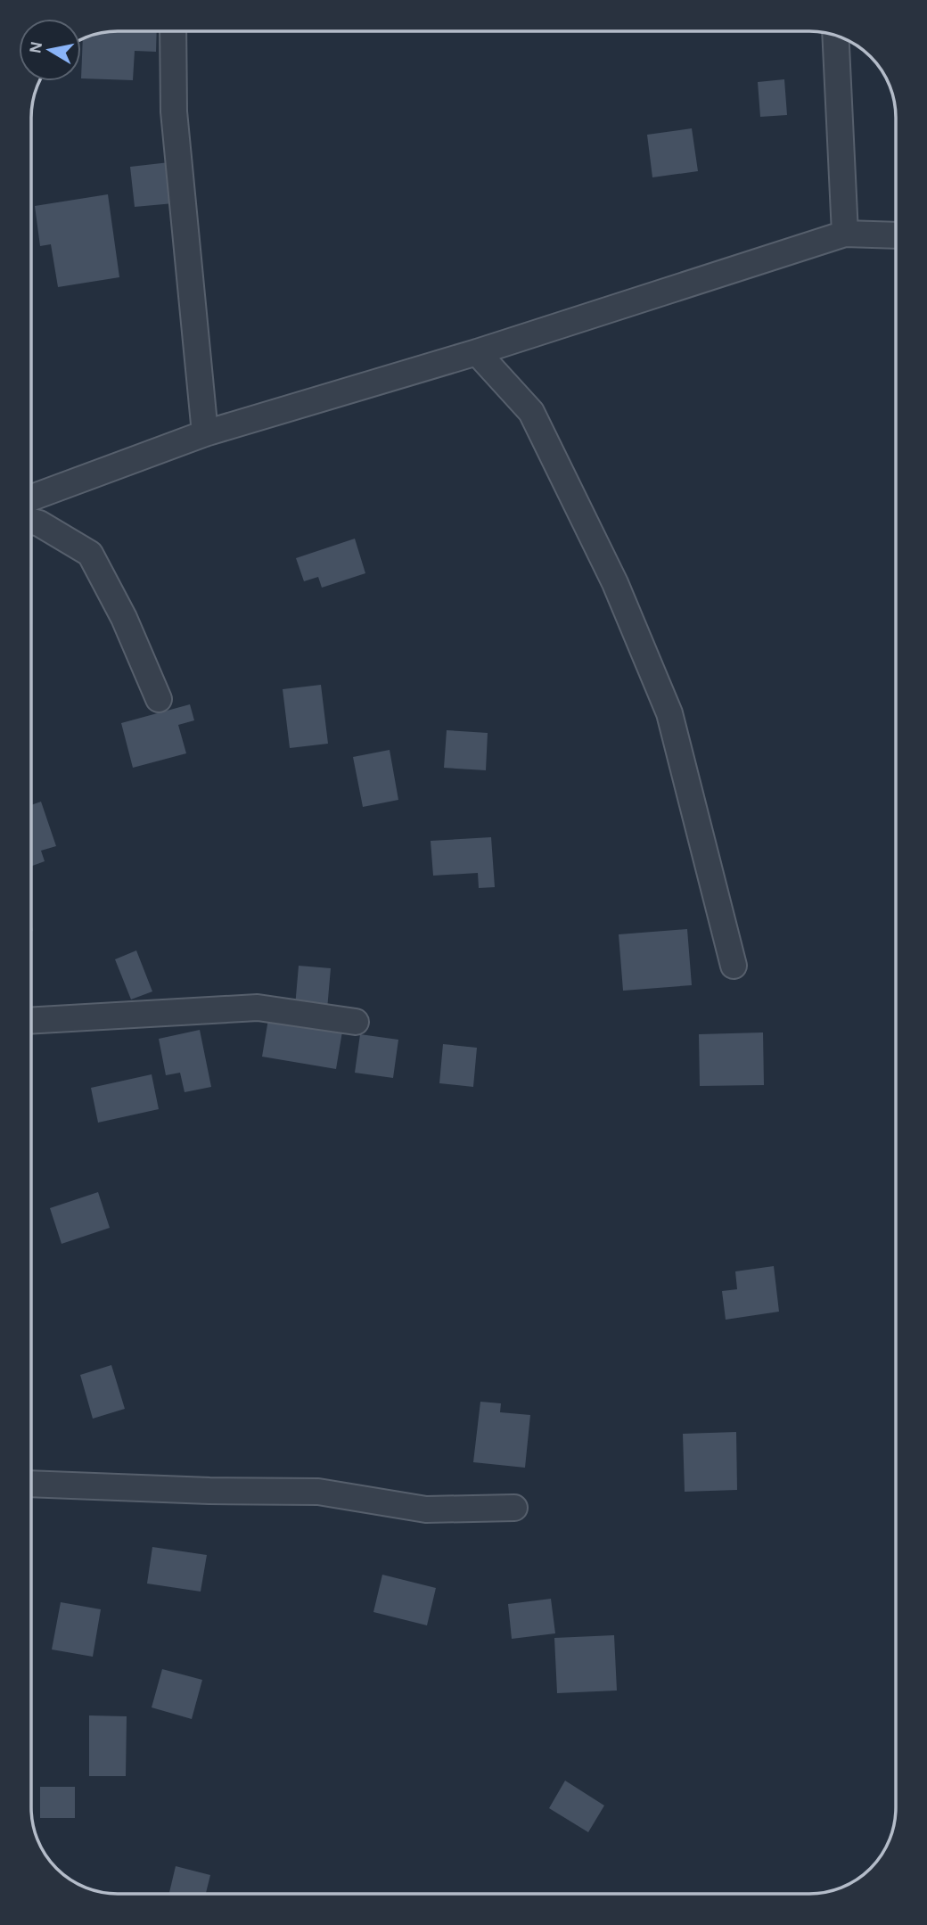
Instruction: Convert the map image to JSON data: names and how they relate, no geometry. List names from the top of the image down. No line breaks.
{"north":"left"}
